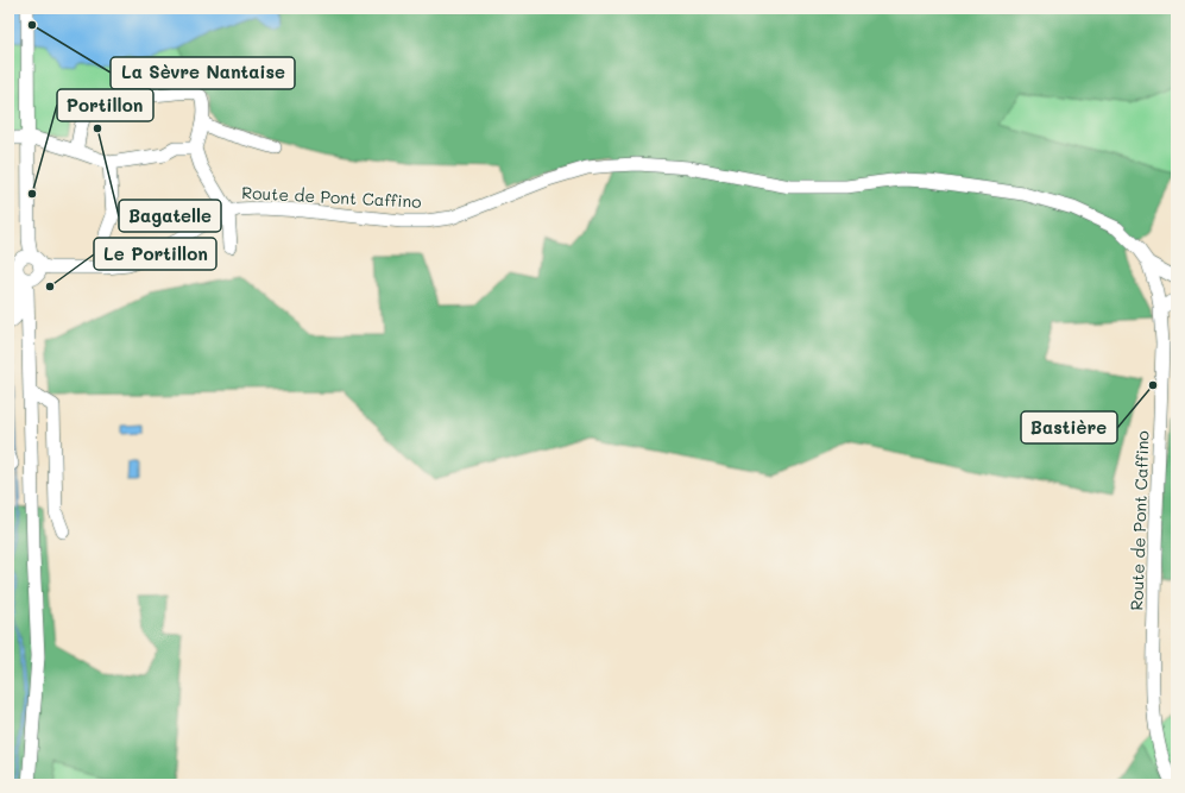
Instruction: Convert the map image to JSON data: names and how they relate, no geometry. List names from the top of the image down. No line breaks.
{"streets":{"street":["Route de Pont Caffino"]},"places":["La Sèvre Nantaise","Bagatelle","Portillon","Le Portillon","Bastière"]}
